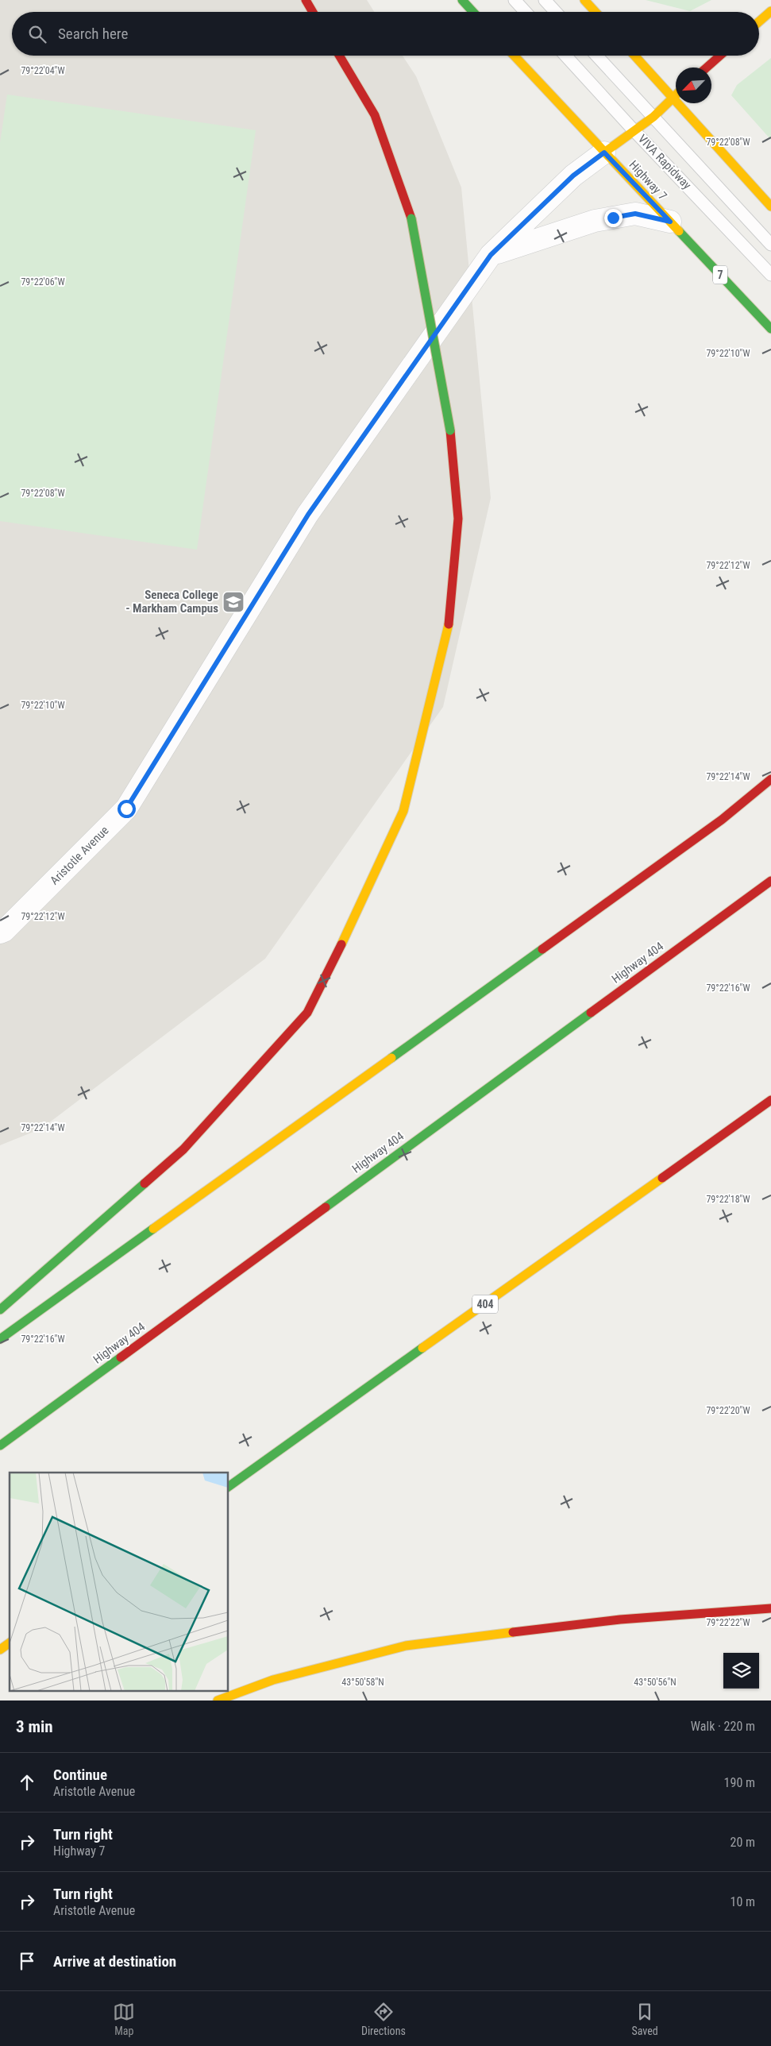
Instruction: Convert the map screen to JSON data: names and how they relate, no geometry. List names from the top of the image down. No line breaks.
{"streets":{"main road":["Highway 7","7","Highway 404","404"],"street":["Aristotle Avenue"],"lane":["VIVA Rapidway"]},"crossings":[["Highway 7","Aristotle Avenue"]],"places":{"school or university":["Seneca College - Markham Campus"]},"north":"bottom left","page":{"search":"Search here","heading":["3 min","Walk · 220 m"],"list":[["Continue","Aristotle Avenue","190 m"],["Turn right","Highway 7","20 m"],["Turn right","Aristotle Avenue","10 m"],"Arrive at destination"],"nav":["Map","Directions","Saved"]},"coordinates":["79°22'04\"W","79°22'08\"W","79°22'06\"W","79°22'10\"W","79°22'12\"W","79°22'14\"W","79°22'16\"W","79°22'18\"W","79°22'20\"W","79°22'22\"W","43°50'58\"N","43°50'56\"N"]}
